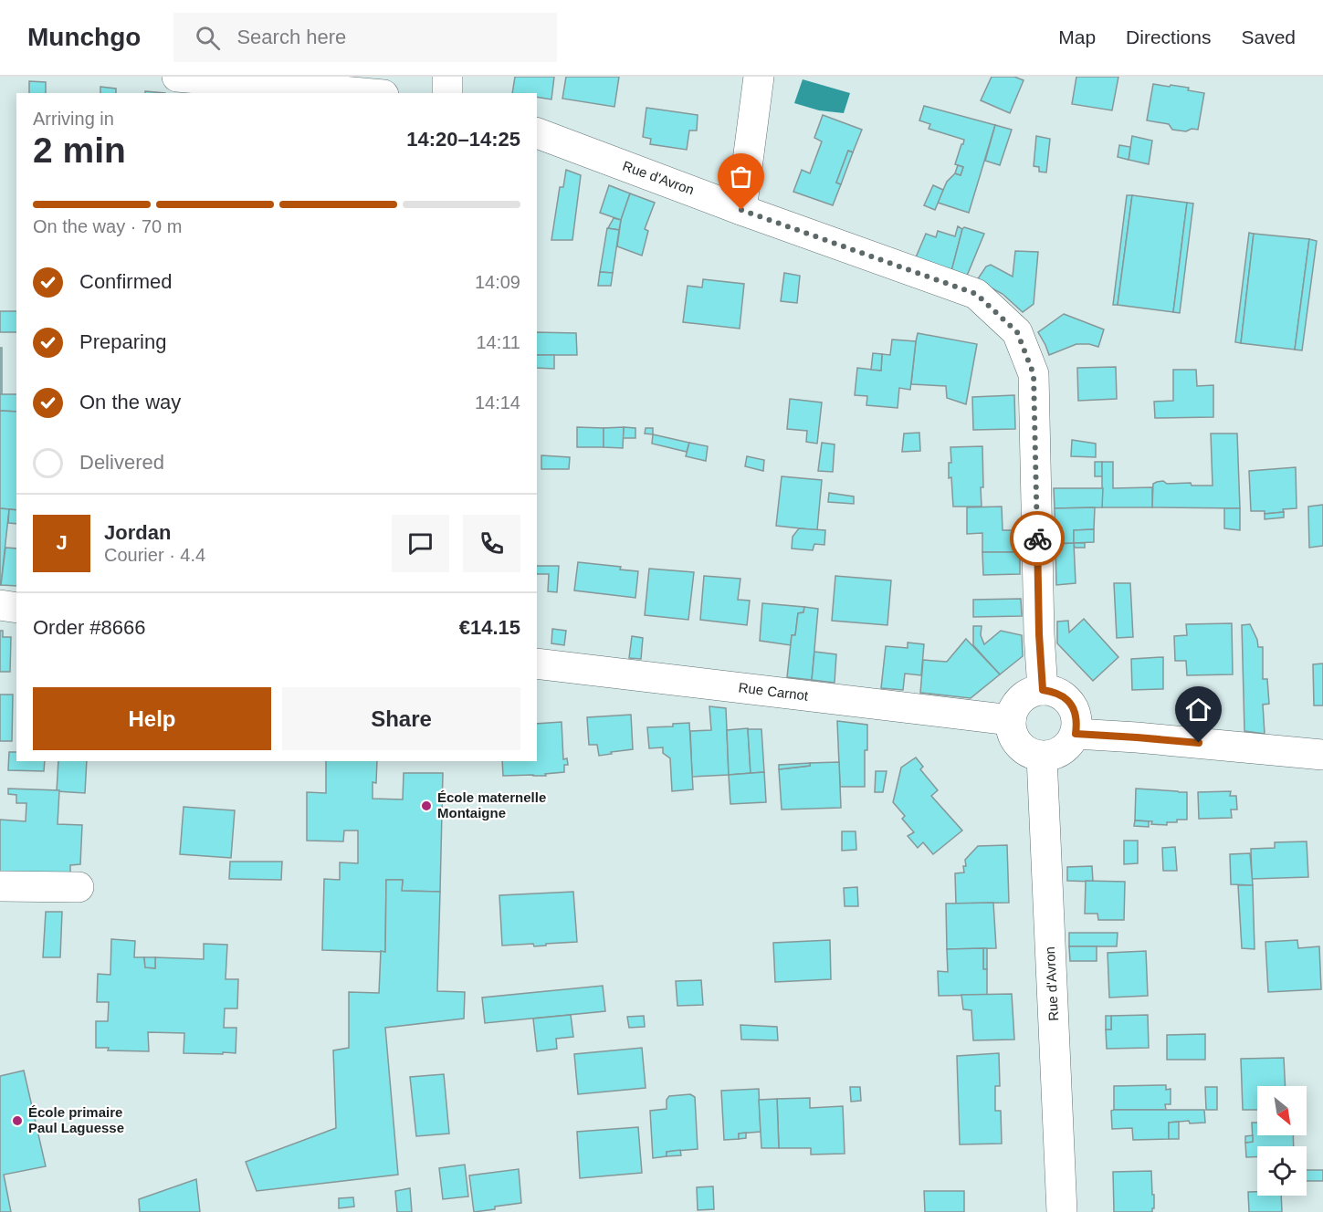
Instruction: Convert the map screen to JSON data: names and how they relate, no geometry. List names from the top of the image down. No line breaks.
{"streets":{"street":["Rue d'Avron","Rue Carnot"]},"crossings":[["Rue d'Avron","Rue Carnot"]],"places":["École maternelle Montaigne","École primaire Paul Laguesse"],"north":"bottom right","page":{"header":"Munchgo","search":"Search here","nav":["Map","Directions","Saved"],"heading":["2 min","Arriving in","14:20–14:25"],"panel":["Jordan","Courier · 4.4","Order #8666","€14.15"],"bar":"On the way · 70 m","list":[["Confirmed","14:09"],["Preparing","14:11"],["On the way","14:14"],"Delivered"],"round":"J","buttons":["Help","Share"]}}
